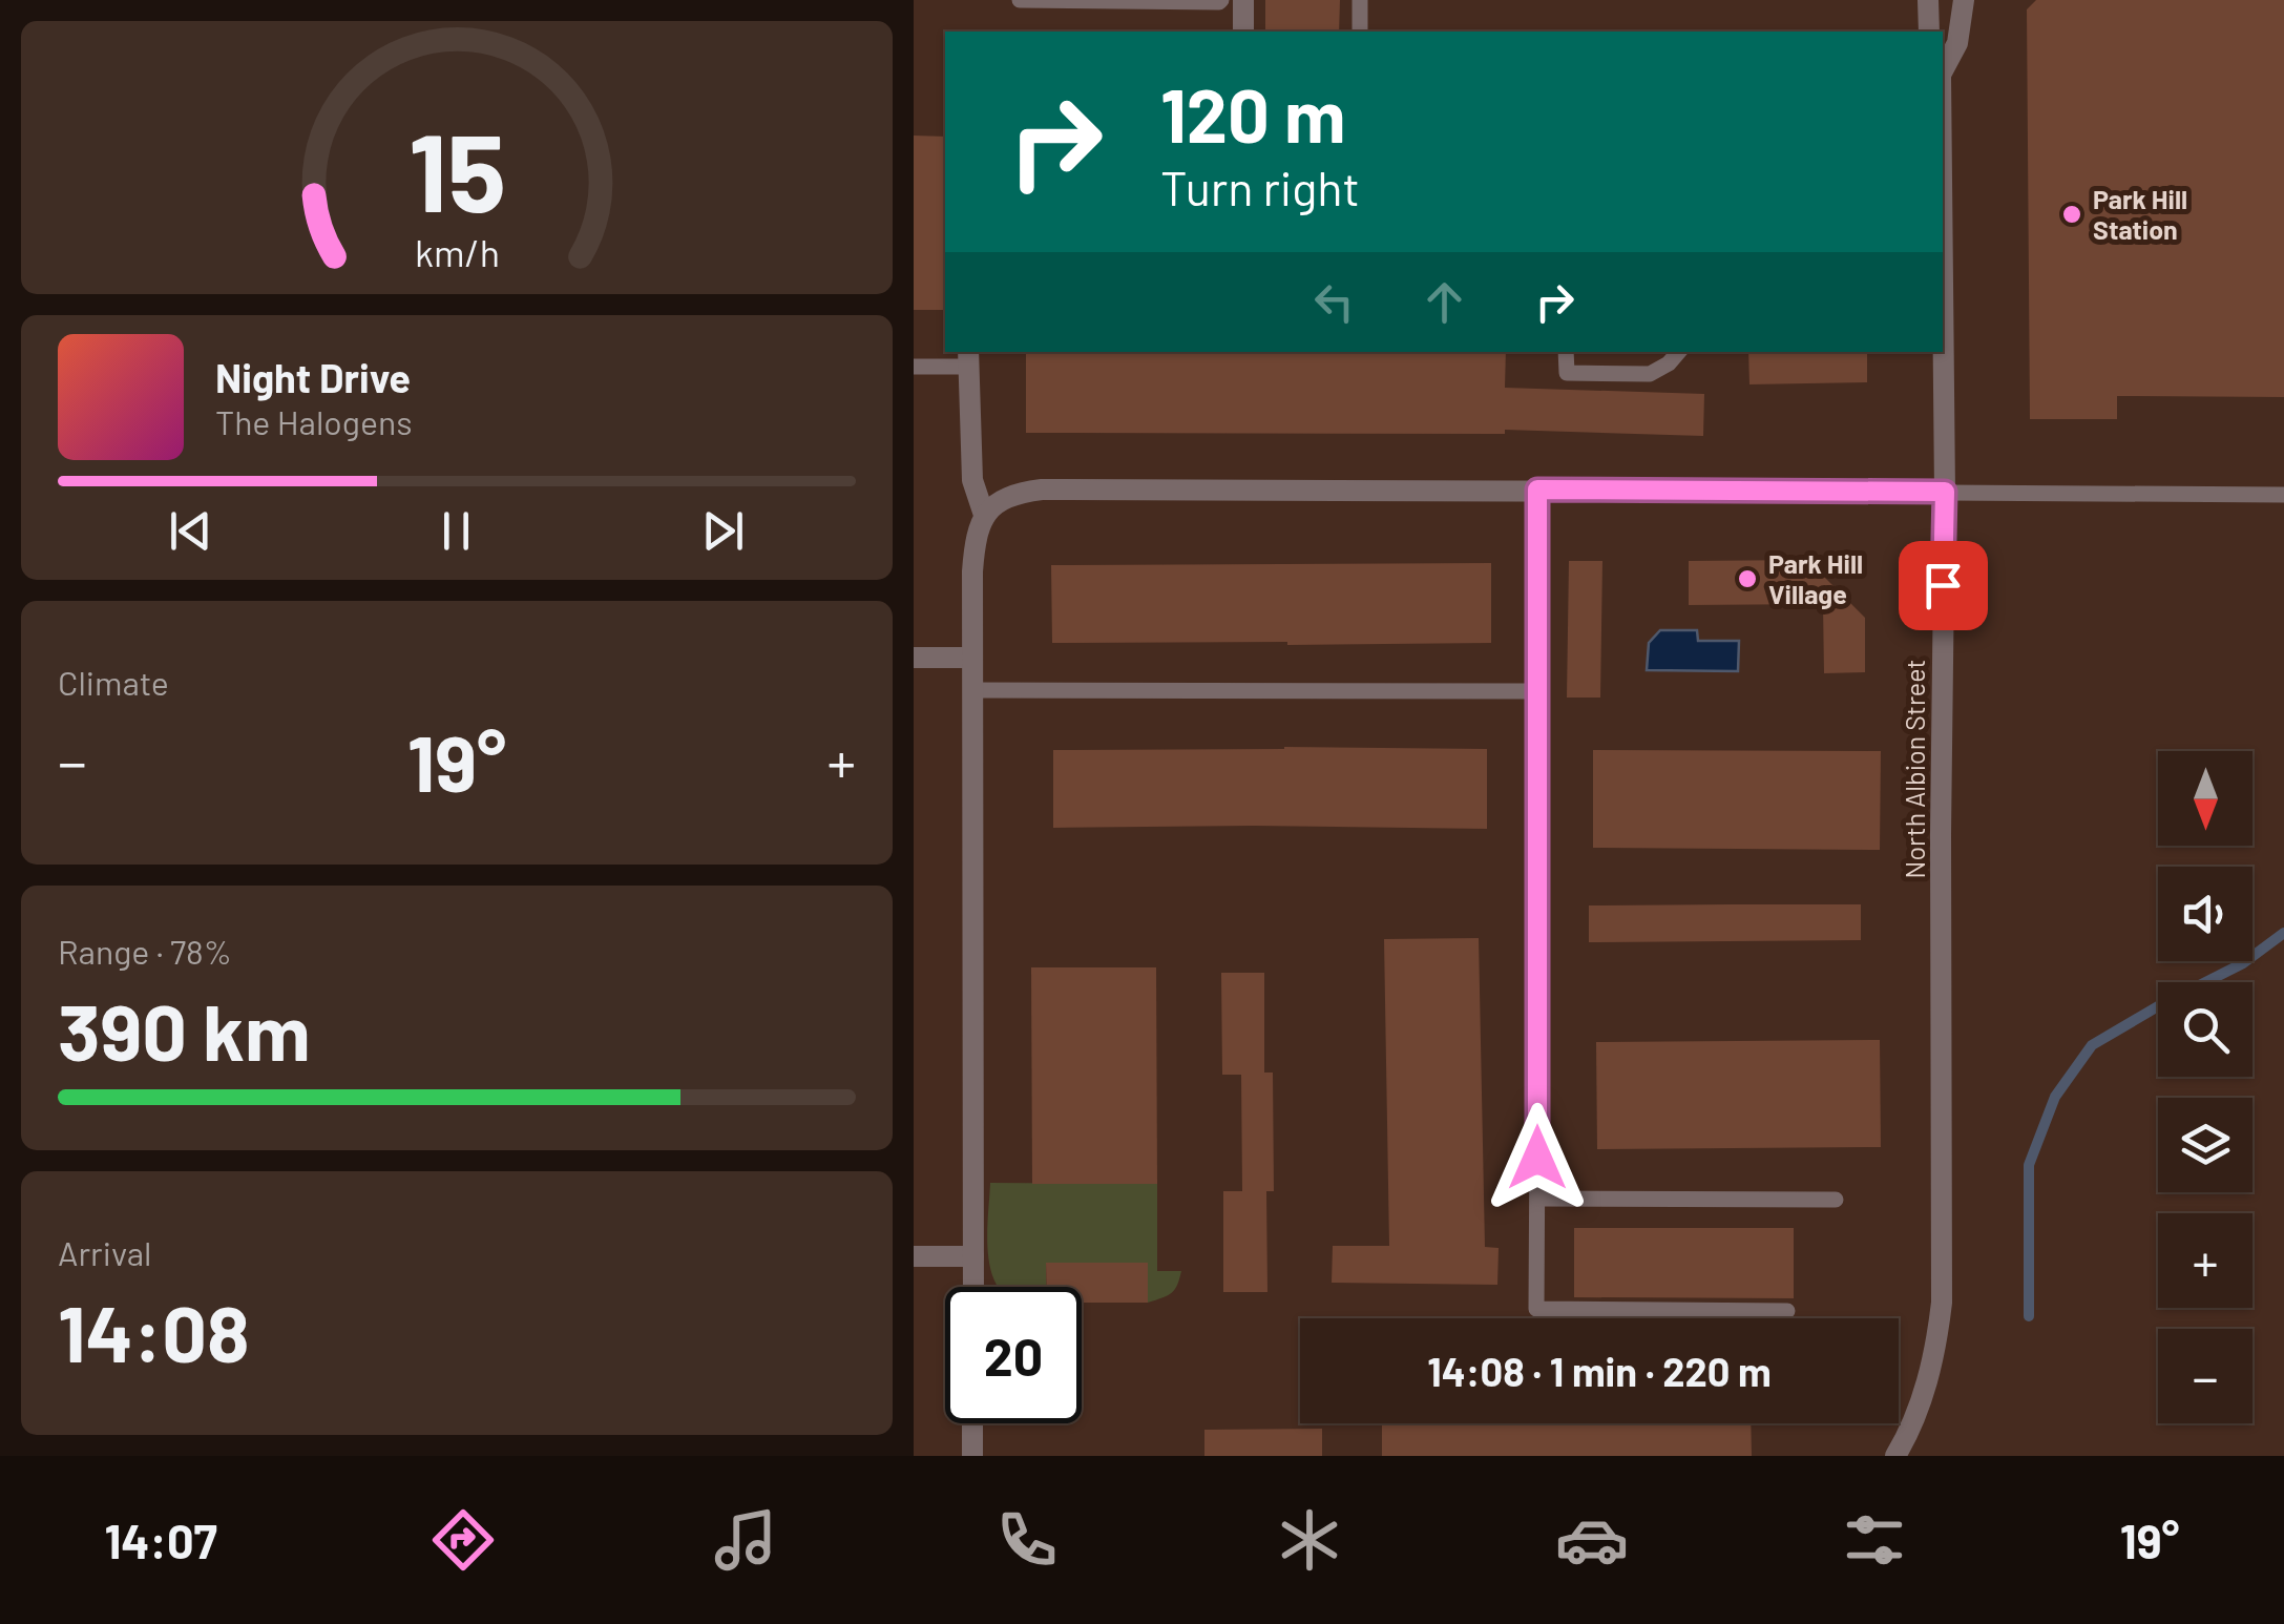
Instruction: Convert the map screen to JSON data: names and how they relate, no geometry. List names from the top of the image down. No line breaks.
{"streets":{"street":["North Albion Street"]},"places":["Park Hill Station","Park Hill Village"],"north":"bottom","page":{"turn":["120 m","Turn right"],"song":["Night Drive","The Halogens"],"tile":["Climate",["Range · 78%","390 km"],["Arrival","14:08"]],"heat":["−","19°","+"],"map_buttons":["+","−"],"limit":"20","trip":"14:08 · 1 min · 220 m","tabs":["14:07","19°"],"gauge":["15","km/h"]}}
